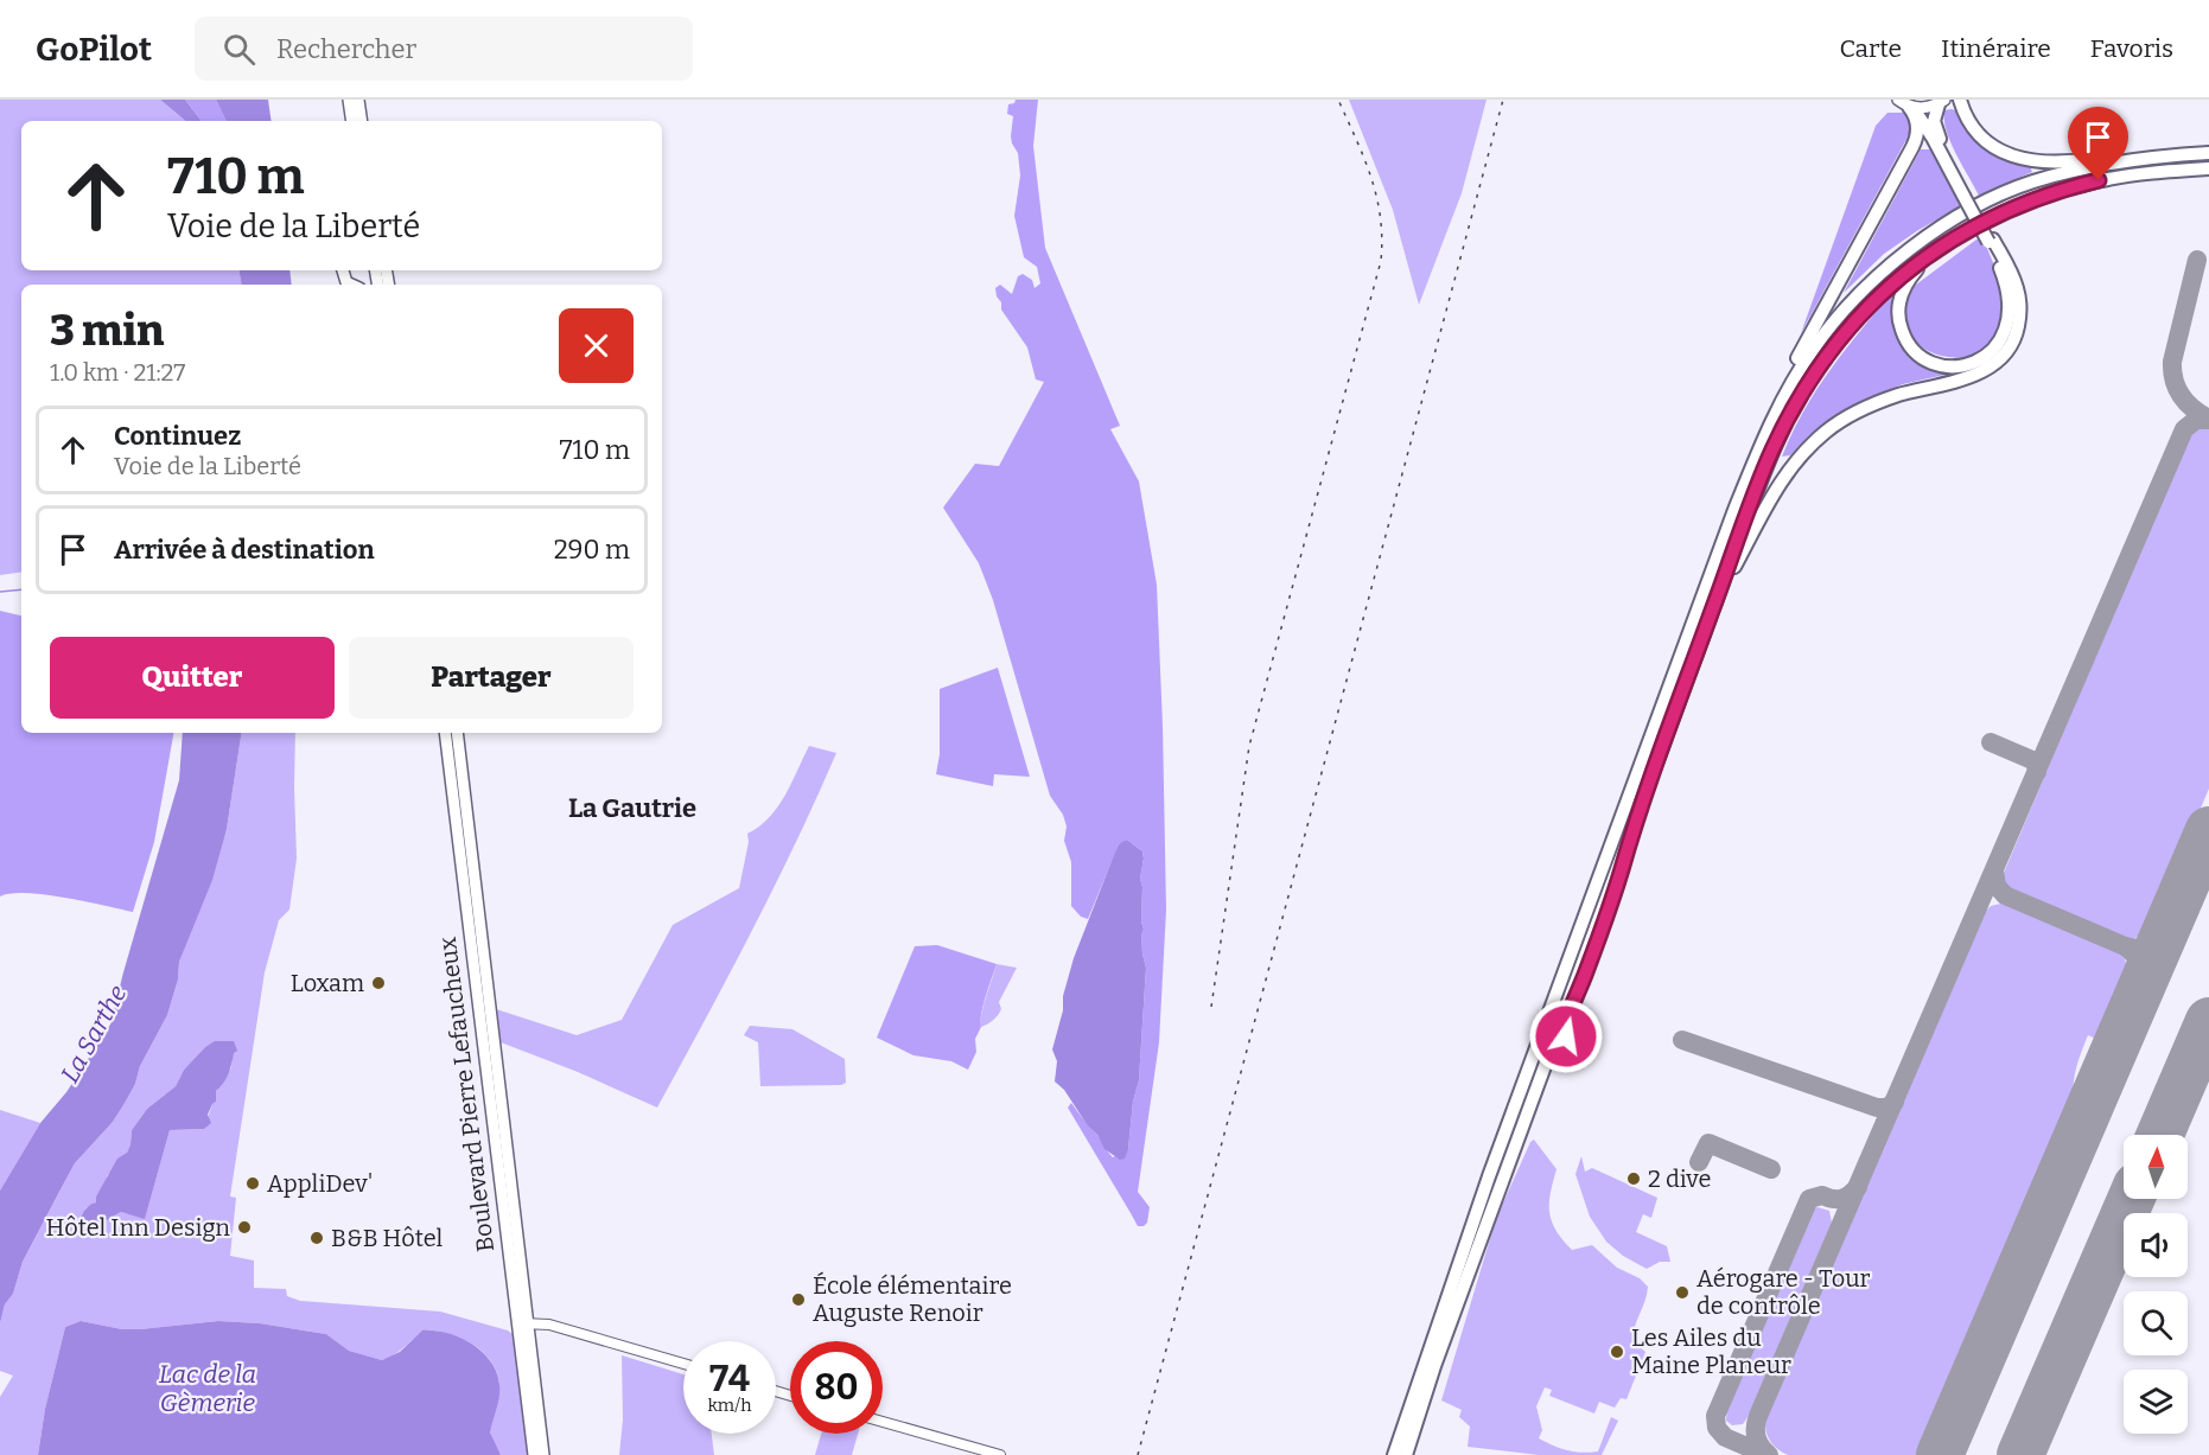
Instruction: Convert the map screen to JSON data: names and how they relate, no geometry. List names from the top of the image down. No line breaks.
{"streets":{"main road":["Boulevard Pierre Lefaucheux"]},"districts":["La Gautrie"],"water":["La Sarthe","Lac de la Gèmerie"],"places":["Loxam","2 dive","AppliDev'","Hôtel Inn Design","B&B Hôtel","Aérogare - Tour de contrôle","École élémentaire Auguste Renoir","Les Ailes du Maine Planeur"],"north":"top","page":{"header":"GoPilot","search":"Rechercher","nav":["Carte","Itinéraire","Favoris"],"turn":["710 m","Voie de la Liberté"],"heading":["3 min","1.0 km · 21:27"],"list":[{"name":"Continuez","note":"Voie de la Liberté","value":"710 m"},{"name":"Arrivée à destination","value":"290 m"}],"buttons":["Quitter","Partager"],"speed":"74 km/h","limit":"80"}}
